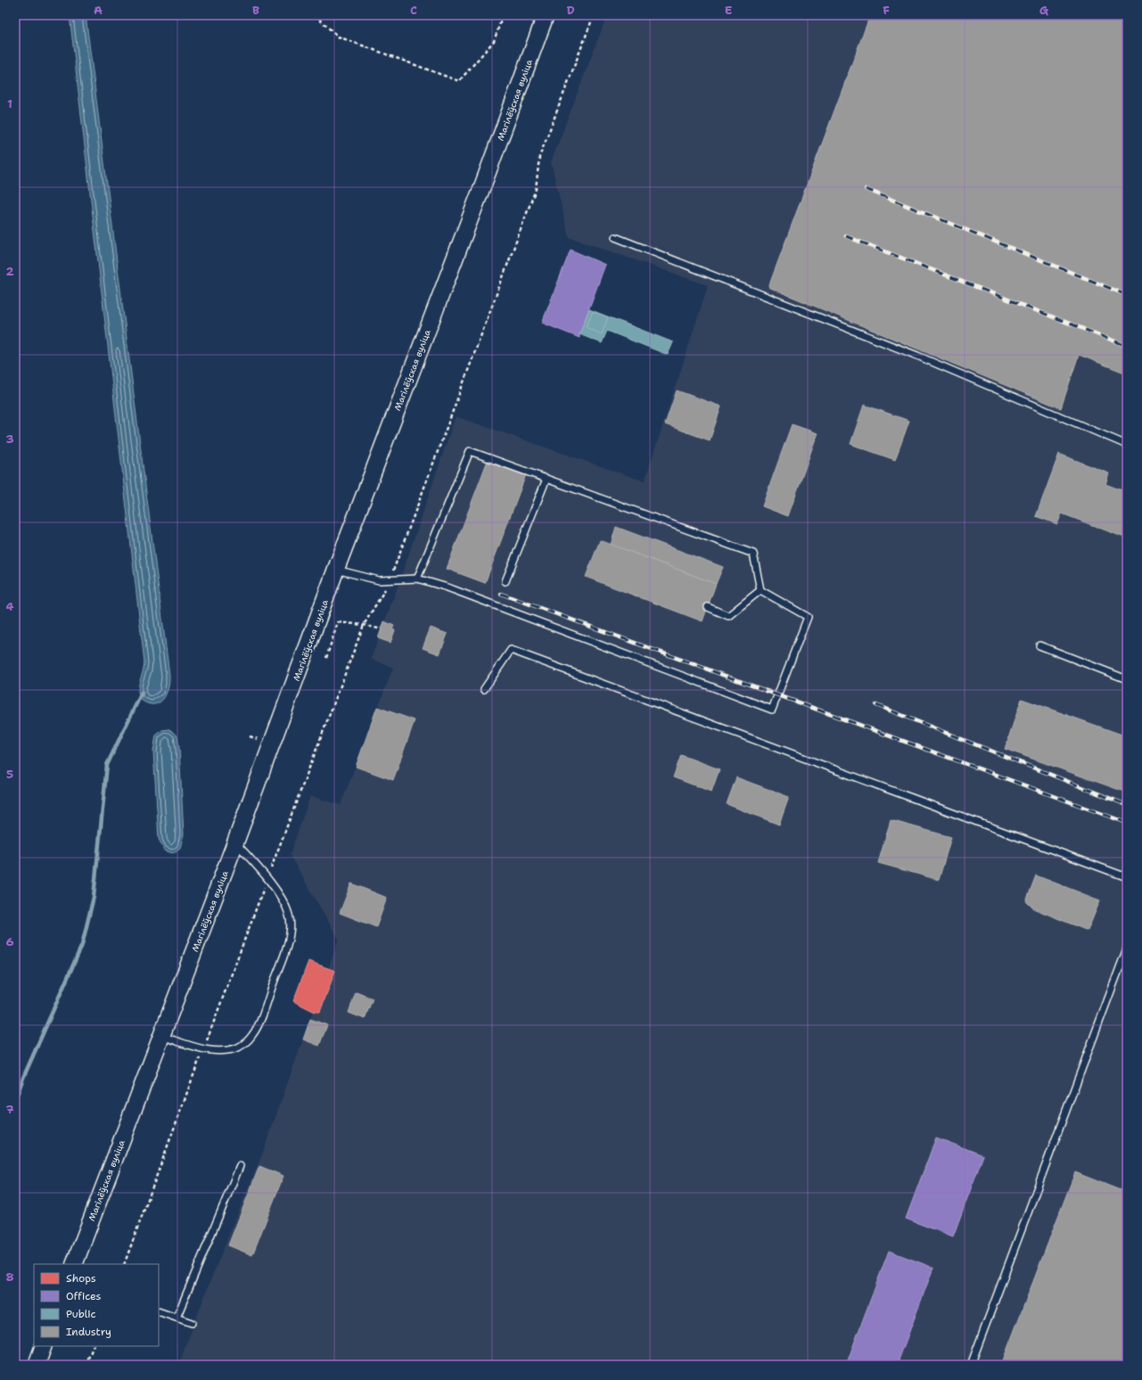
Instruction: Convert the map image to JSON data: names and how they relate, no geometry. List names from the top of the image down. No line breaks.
{"streets":{"street":["Магілёўская вуліца"]},"legend":["Shops","Offices","Public","Industry"],"grid":{"columns":["A","B","C","D","E","F","G"],"rows":["1","2","3","4","5","6","7","8"]}}
